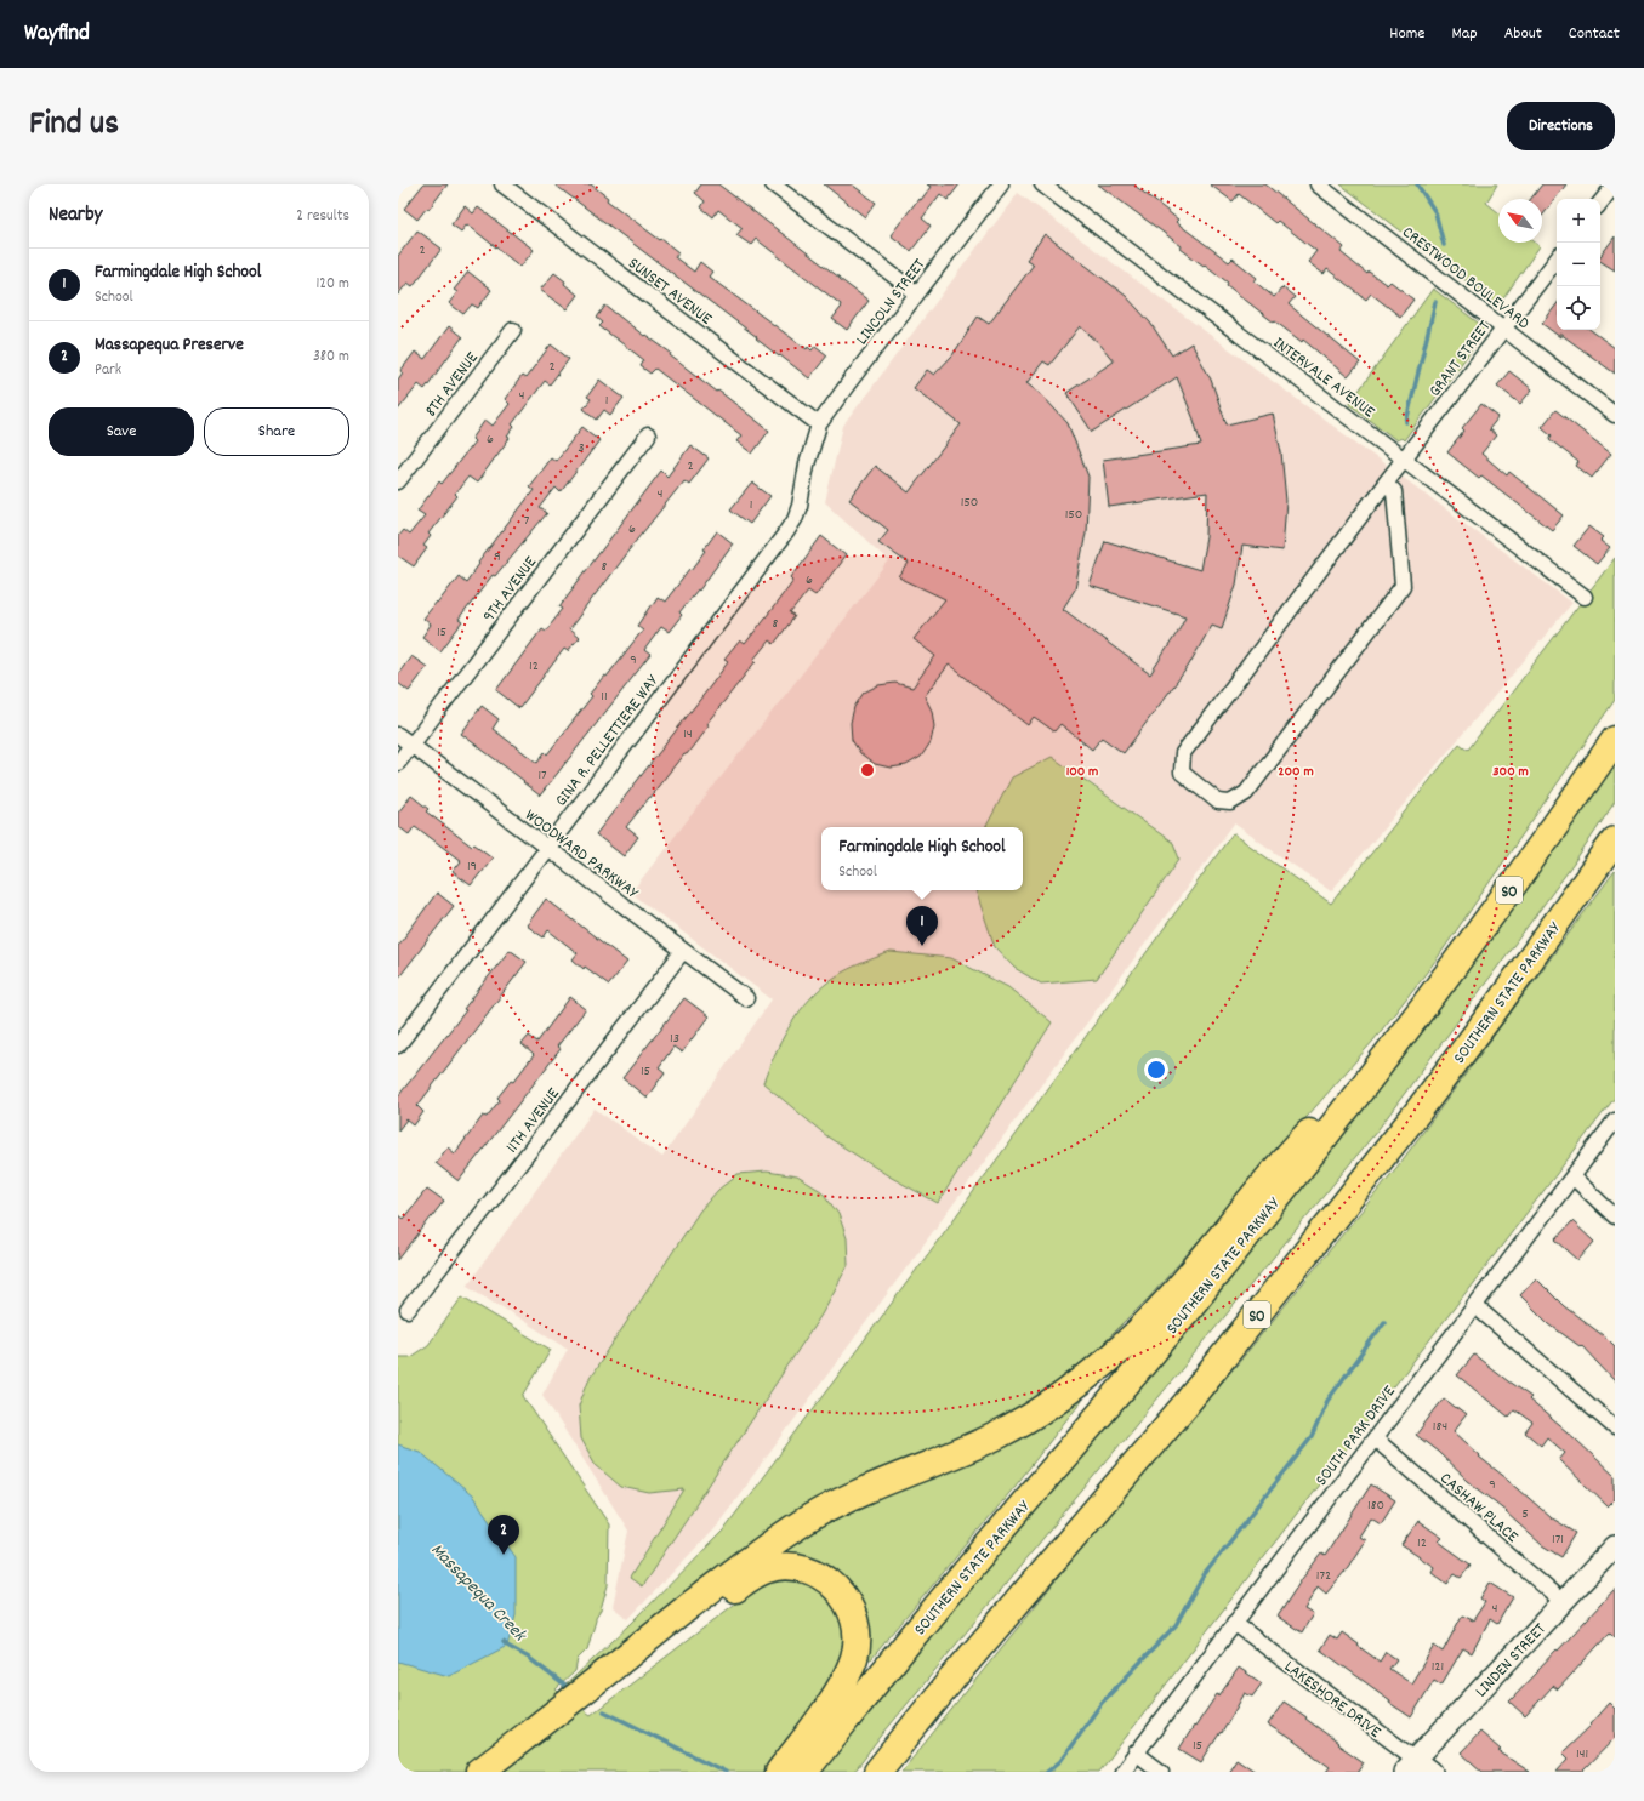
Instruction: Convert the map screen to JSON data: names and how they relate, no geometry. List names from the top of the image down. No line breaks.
{"streets":{"highway":["SO","SOUTHERN STATE PARKWAY"],"street":["CRESTWOOD BOULEVARD","SUNSET AVENUE","LINCOLN STREET","GRANT STREET","INTERVALE AVENUE","8TH AVENUE","9TH AVENUE","GINA R. PELLETTIERE WAY","WOODWARD PARKWAY","11TH AVENUE","SOUTH PARK DRIVE","CASHAW PLACE","LINDEN STREET","LAKESHORE DRIVE"]},"crossings":[["CRESTWOOD BOULEVARD","GRANT STREET"],["SUNSET AVENUE","LINCOLN STREET"],["LINCOLN STREET","GINA R. PELLETTIERE WAY"],["GRANT STREET","INTERVALE AVENUE"],["9TH AVENUE","WOODWARD PARKWAY"],["GINA R. PELLETTIERE WAY","WOODWARD PARKWAY"],["WOODWARD PARKWAY","11TH AVENUE"],["SOUTH PARK DRIVE","CASHAW PLACE"],["SOUTH PARK DRIVE","LAKESHORE DRIVE"],["CASHAW PLACE","LINDEN STREET"],["LINDEN STREET","LAKESHORE DRIVE"]],"water":["Massapequa Creek"],"house_numbers":["2","2","4","1","6","3","2","4","150","1","150","7","6","9","8","6","8","15","9","12","11","14","17","19","13","15","184","9","180","5","171","12","172","4","121","15","141"],"north":"top left","page":{"header":"Wayfind","nav":["Home","Map","About","Contact"],"title":"Find us","buttons":["Directions",["Save","Share"]],"heading":["Nearby","2 results"],"map_buttons":["+","−"],"list":[{"mark":"1","name":"Farmingdale High School","note":"School","value":"120 m"},{"mark":"2","name":"Massapequa Preserve","note":"Park","value":"380 m"}],"popup":["Farmingdale High School","School"],"pins":["1","2"]},"rings":["100 m","200 m","300 m"]}
